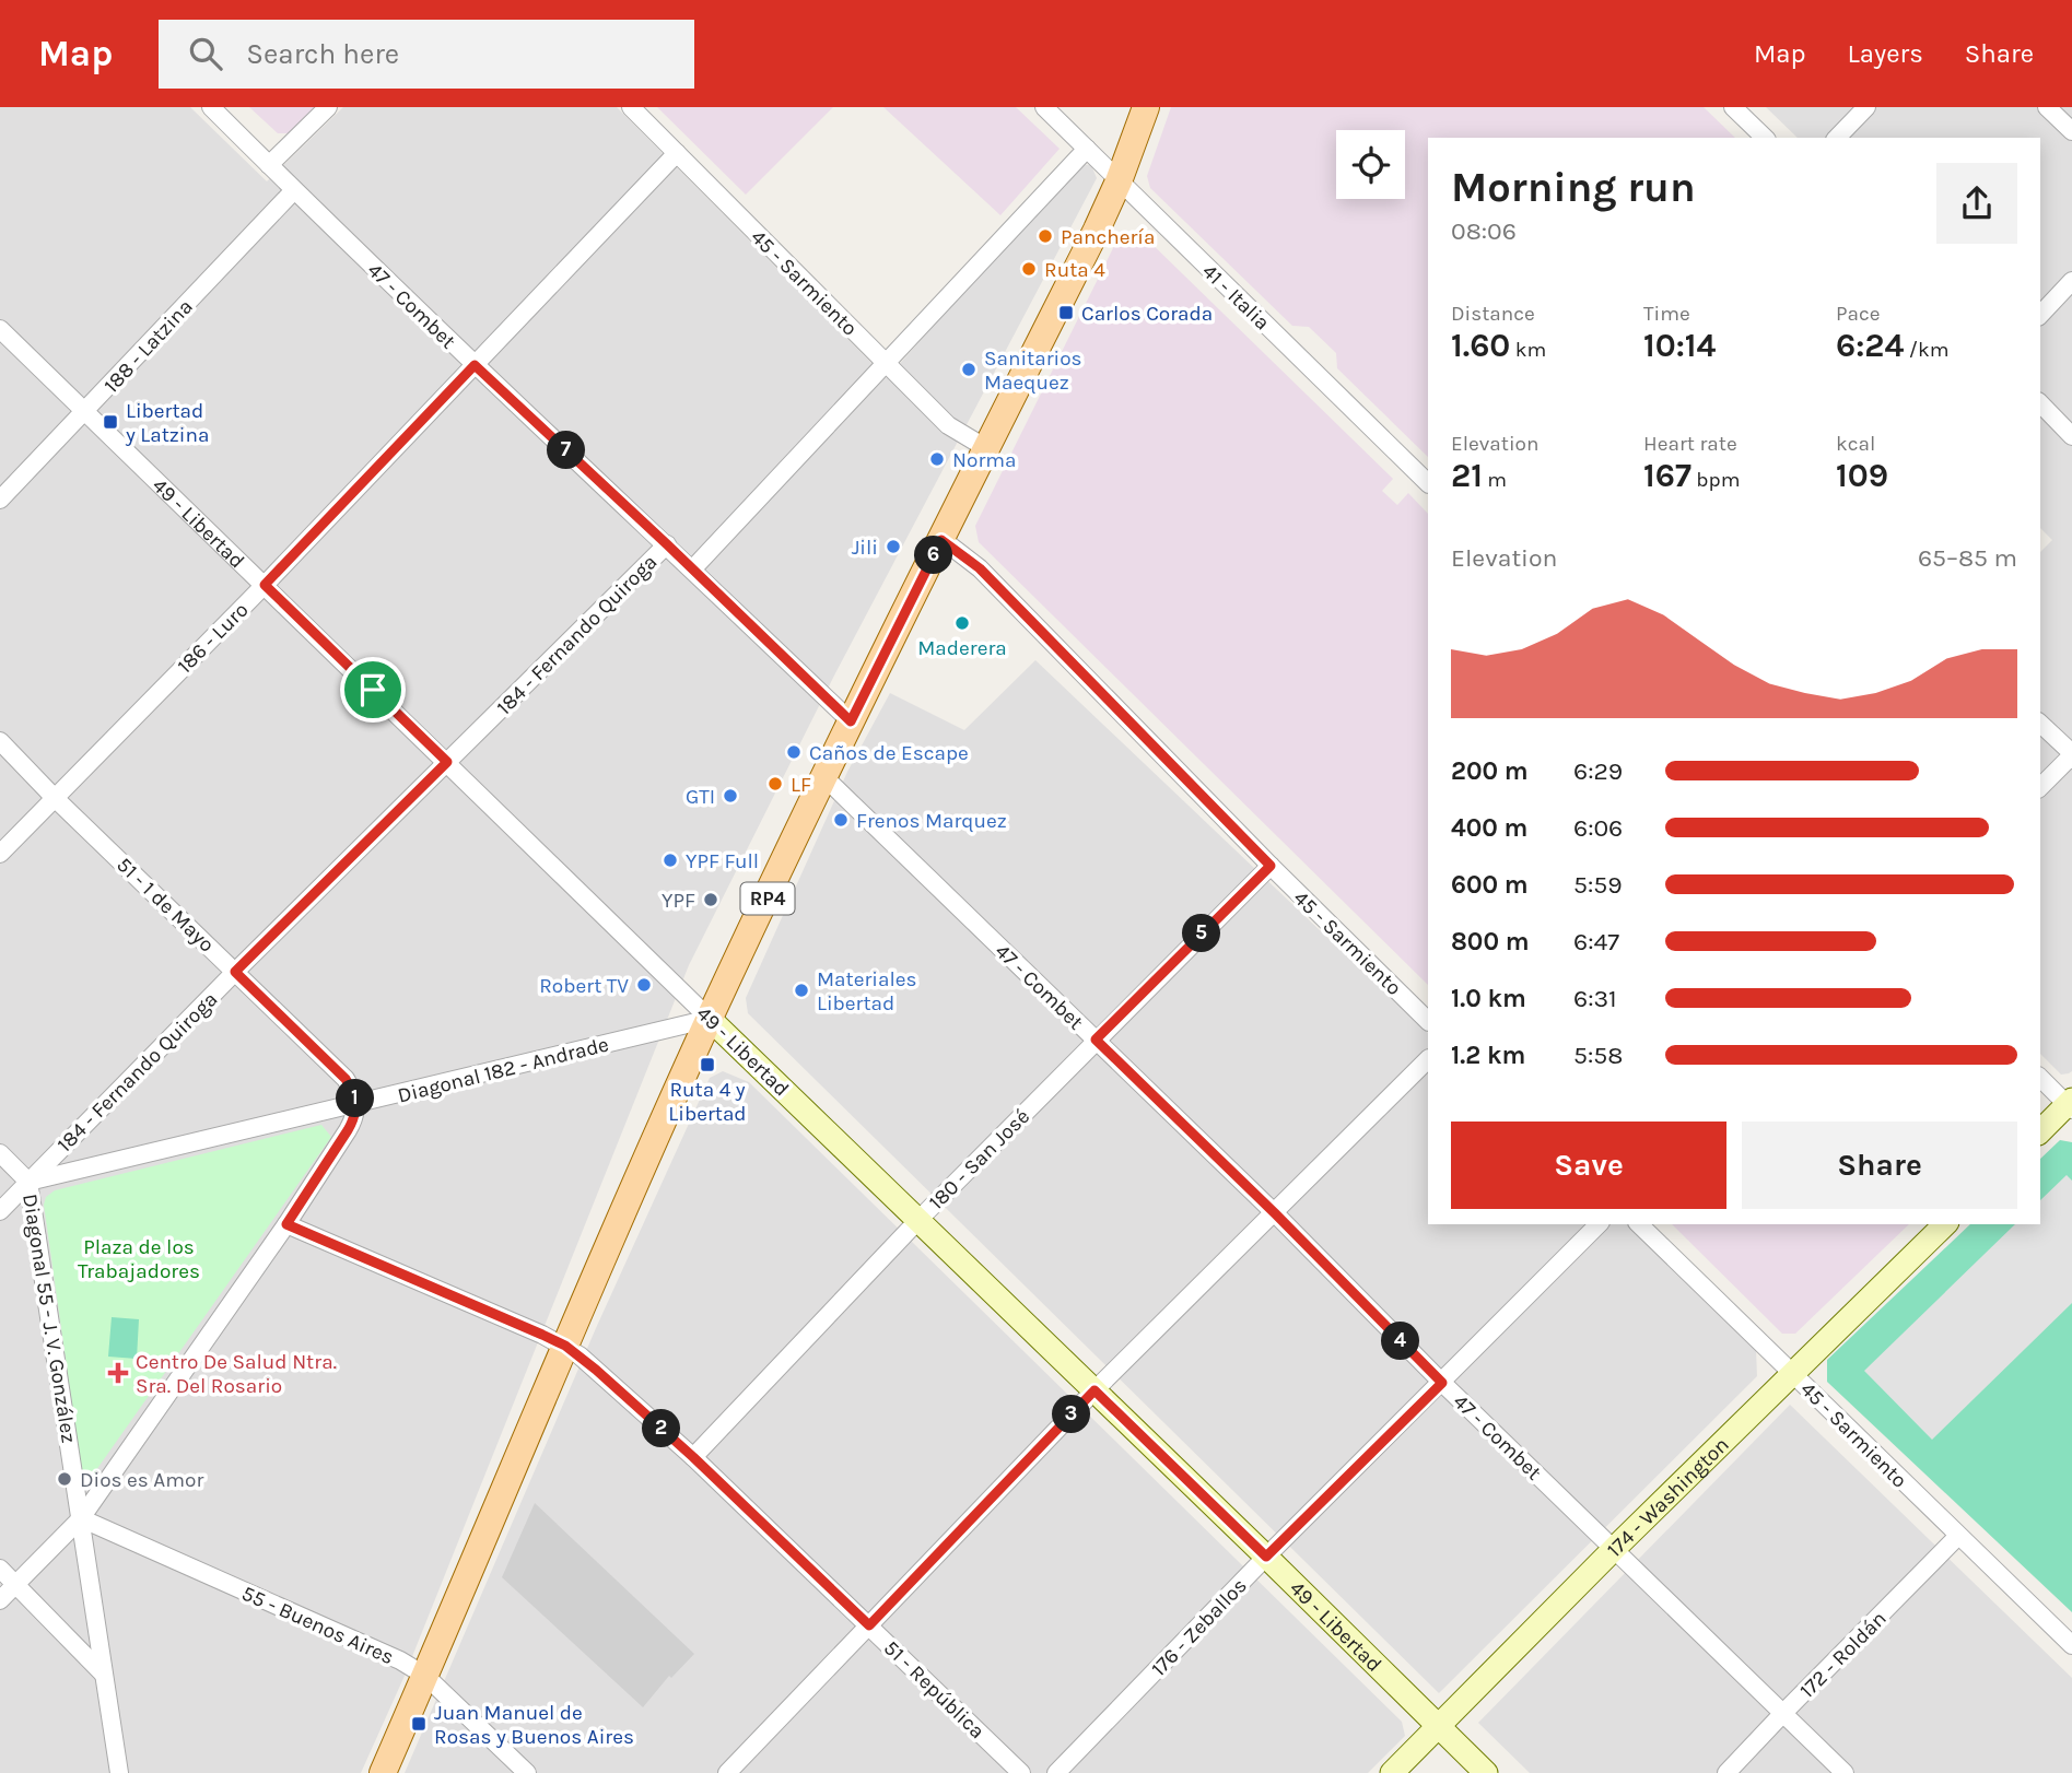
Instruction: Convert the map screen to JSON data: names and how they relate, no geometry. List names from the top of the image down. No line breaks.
{"streets":{"main road":["RP4"],"street":["45 - Sarmiento","41 - Italia","47 - Combet","188 - Latzina","49 - Libertad","184 - Fernando Quiroga","186 - Luro","51 - 1 de Mayo","Diagonal 182 - Andrade","180 - San José","Diagonal 55 - J. V. González","174 - Washington","55 - Buenos Aires","176 - Zeballos","172 - Roldán","51 - República"]},"crossings":[["45 - Sarmiento","184 - Fernando Quiroga"],["45 - Sarmiento","186 - Luro"],["45 - Sarmiento","RP4"],["45 - Sarmiento","180 - San José"],["45 - Sarmiento","174 - Washington"],["45 - Sarmiento","172 - Roldán"],["41 - Italia","184 - Fernando Quiroga"],["41 - Italia","RP4"],["47 - Combet","188 - Latzina"],["47 - Combet","184 - Fernando Quiroga"],["47 - Combet","186 - Luro"],["47 - Combet","RP4"],["47 - Combet","180 - San José"],["47 - Combet","174 - Washington"],["47 - Combet","176 - Zeballos"],["47 - Combet","172 - Roldán"],["188 - Latzina","49 - Libertad"],["49 - Libertad","184 - Fernando Quiroga"],["49 - Libertad","186 - Luro"],["49 - Libertad","RP4"],["49 - Libertad","Diagonal 182 - Andrade"],["49 - Libertad","180 - San José"],["49 - Libertad","174 - Washington"],["49 - Libertad","176 - Zeballos"],["184 - Fernando Quiroga","51 - 1 de Mayo"],["184 - Fernando Quiroga","Diagonal 182 - Andrade"],["184 - Fernando Quiroga","Diagonal 55 - J. V. González"],["186 - Luro","51 - 1 de Mayo"],["RP4","Diagonal 182 - Andrade"],["RP4","55 - Buenos Aires"],["RP4","51 - República"],["51 - 1 de Mayo","Diagonal 182 - Andrade"],["Diagonal 182 - Andrade","Diagonal 55 - J. V. González"],["180 - San José","51 - República"],["Diagonal 55 - J. V. González","55 - Buenos Aires"]],"parks":["Plaza de los Trabajadores"],"places":{"other":["Panchería","Ruta 4","Sanitarios Maequez","Norma","Jili","Maderera","Caños de Escape","LF","GTI","Frenos Marquez","YPF Full","YPF","Robert TV","Materiales Libertad","Dios es Amor"],"transit":["Carlos Corada","Libertad y Latzina","Ruta 4 y Libertad","Juan Manuel de Rosas y Buenos Aires"],"health":["Centro De Salud Ntra. Sra. Del Rosario"]},"page":{"header":"Map","search":"Search here","nav":["Map","Layers","Share"],"heading":["Morning run","08:06"],"stats":[["Distance","1.60 km"],["Time","10:14"],["Pace","6:24 /km"],["Elevation","21 m"],["Heart rate","167 bpm"],["kcal","109"]],"pins":["7","6","5","1","4","3","2"],"chart":["Elevation","65–85 m"],"list":[{"name":"200 m","note":"6:29"},{"name":"400 m","note":"6:06"},{"name":"600 m","note":"5:59"},{"name":"800 m","note":"6:47"},{"name":"1.0 km","note":"6:31"},{"name":"1.2 km","note":"5:58"}],"buttons":["Save","Share"]}}
